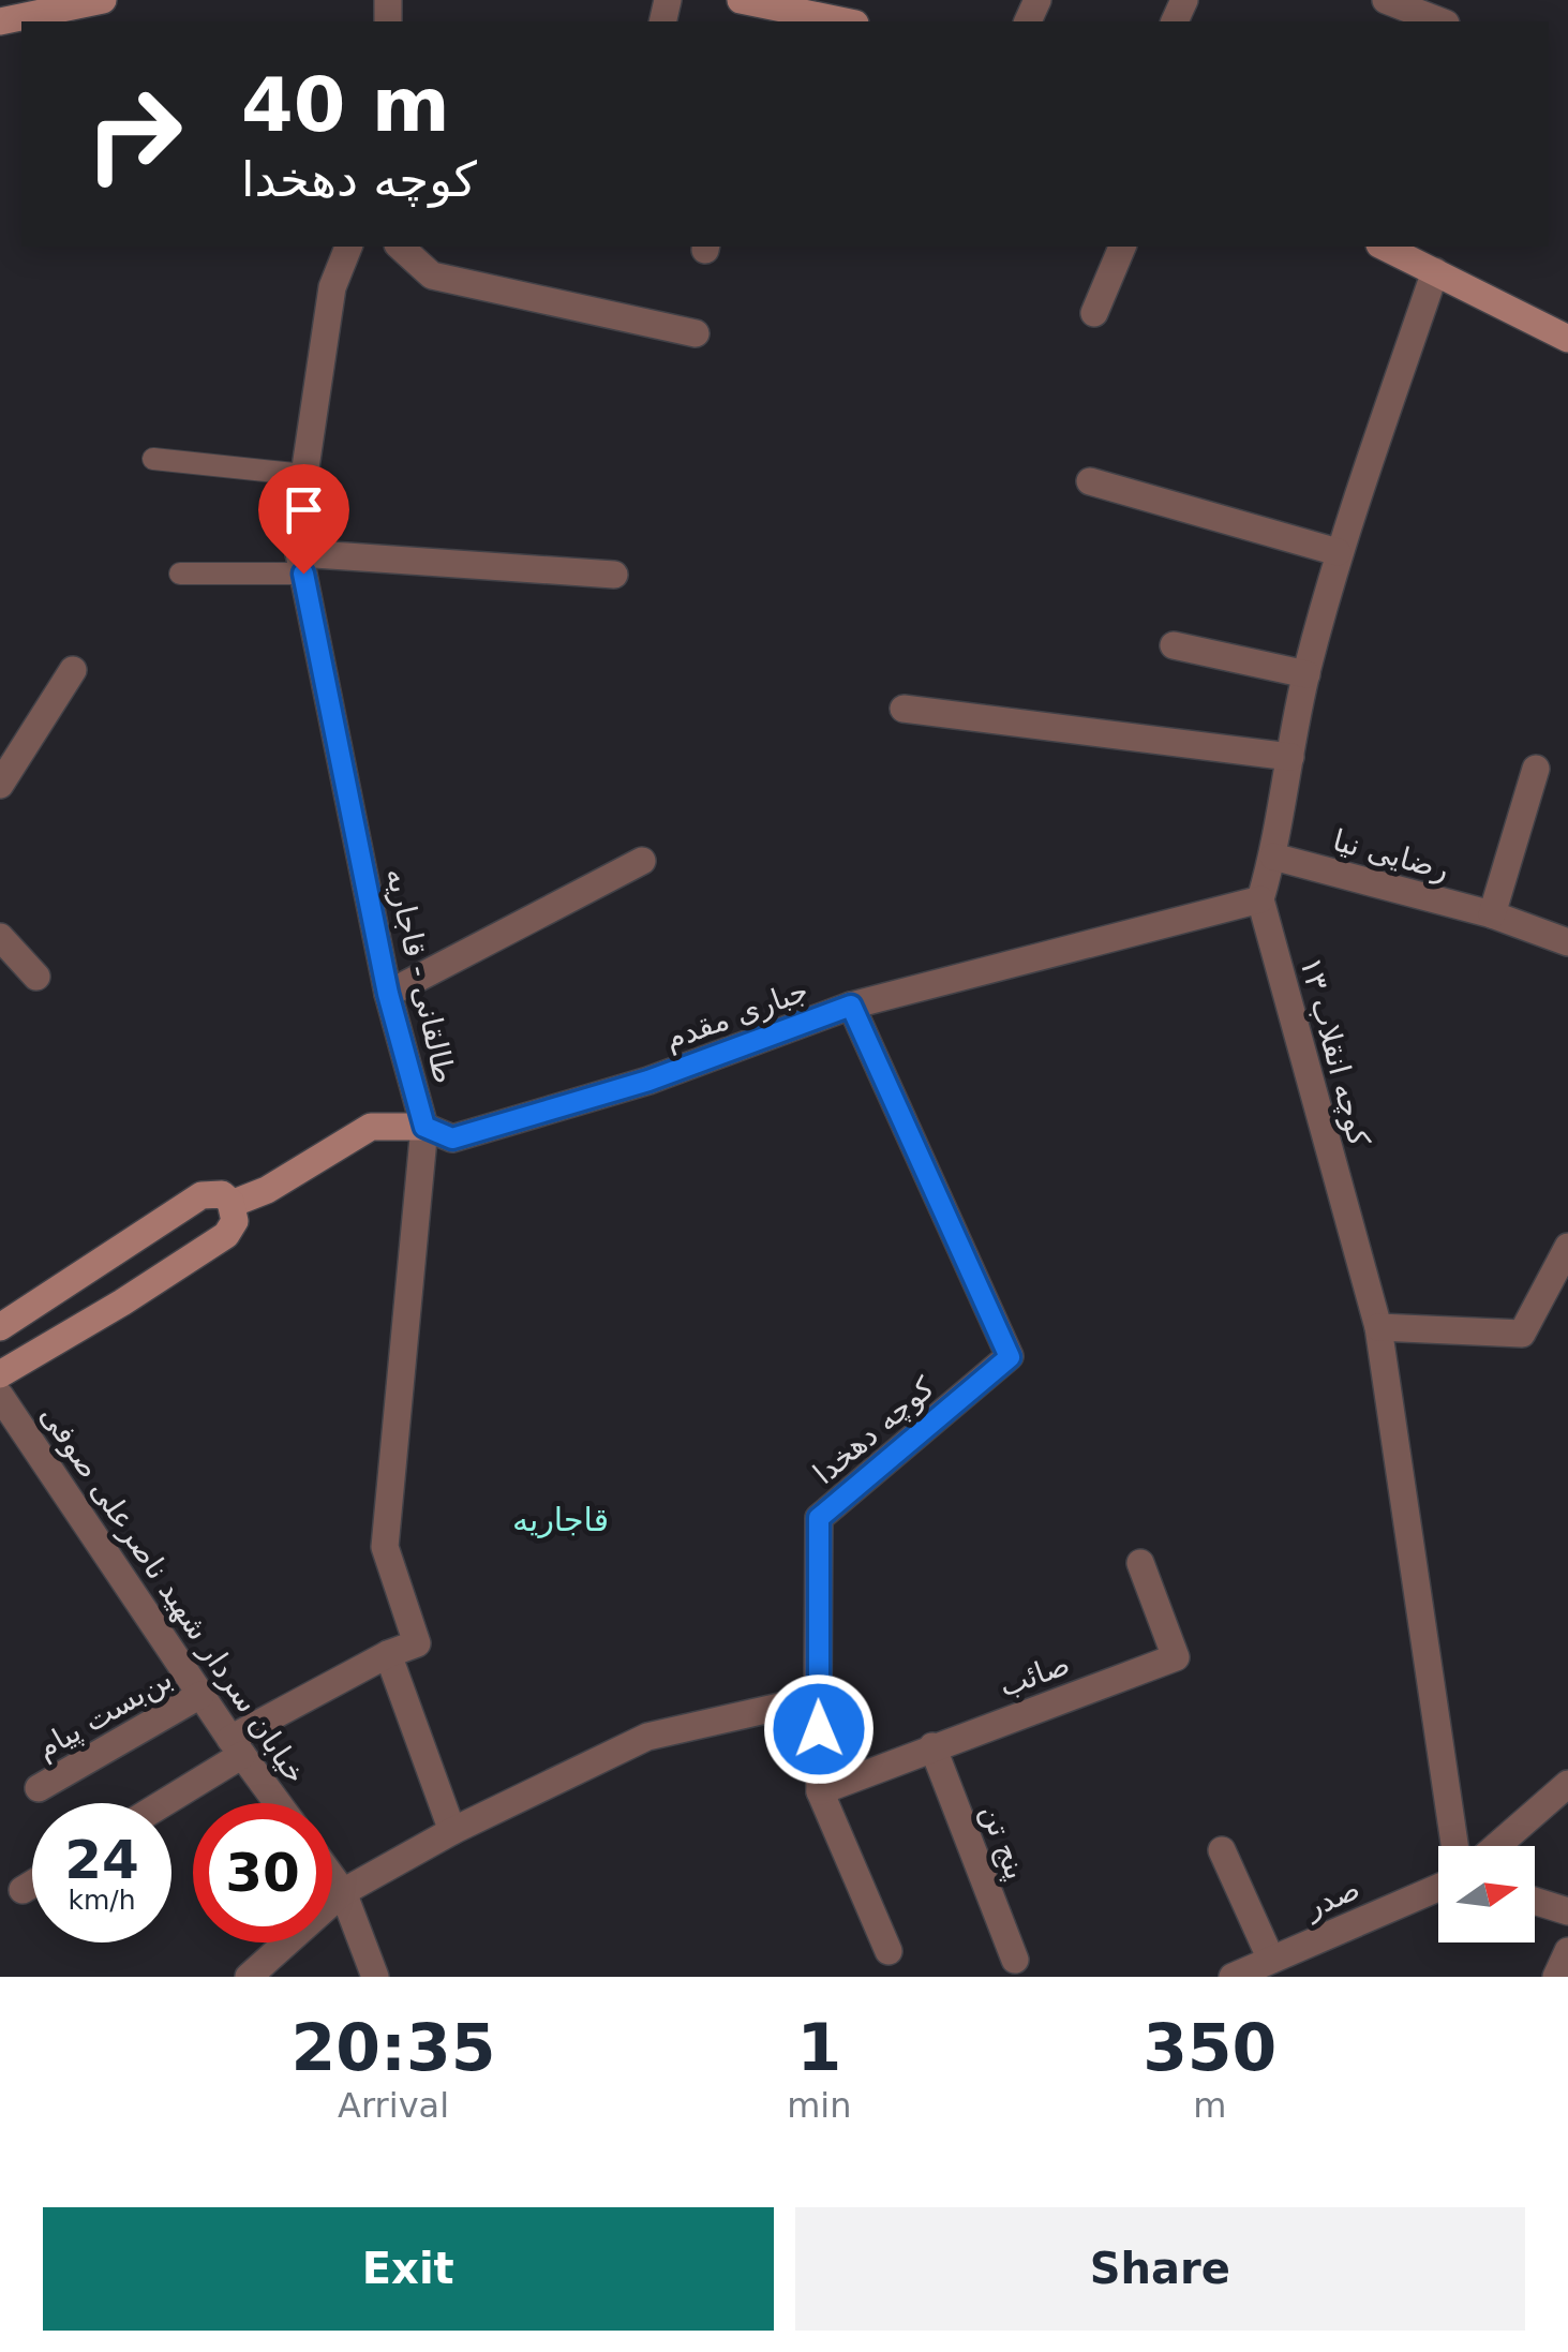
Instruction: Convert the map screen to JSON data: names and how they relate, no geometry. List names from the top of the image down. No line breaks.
{"streets":{"street":["رضایی نیا","طالقانی - قاجاریه","جباری مقدم","کوچه انقلاب ۱۳","کوچه دهخدا","خیابان سردار شهید ناصرعلی صوفی","صائب","بن‌بست پیام","پنج تن","صدر"]},"crossings":[["طالقانی - قاجاریه","جباری مقدم"],["طالقانی - قاجاریه","خیابان سردار شهید ناصرعلی صوفی"],["جباری مقدم","کوچه انقلاب ۱۳"],["جباری مقدم","کوچه دهخدا"],["خیابان سردار شهید ناصرعلی صوفی","بن‌بست پیام"],["صائب","پنج تن"]],"districts":["قاجاریه"],"north":"right","page":{"turn":["40 m","کوچه دهخدا"],"speed":"24 km/h","limit":"30","eta":["20:35","Arrival","1","min","350","m"],"buttons":["Exit","Share"]}}
